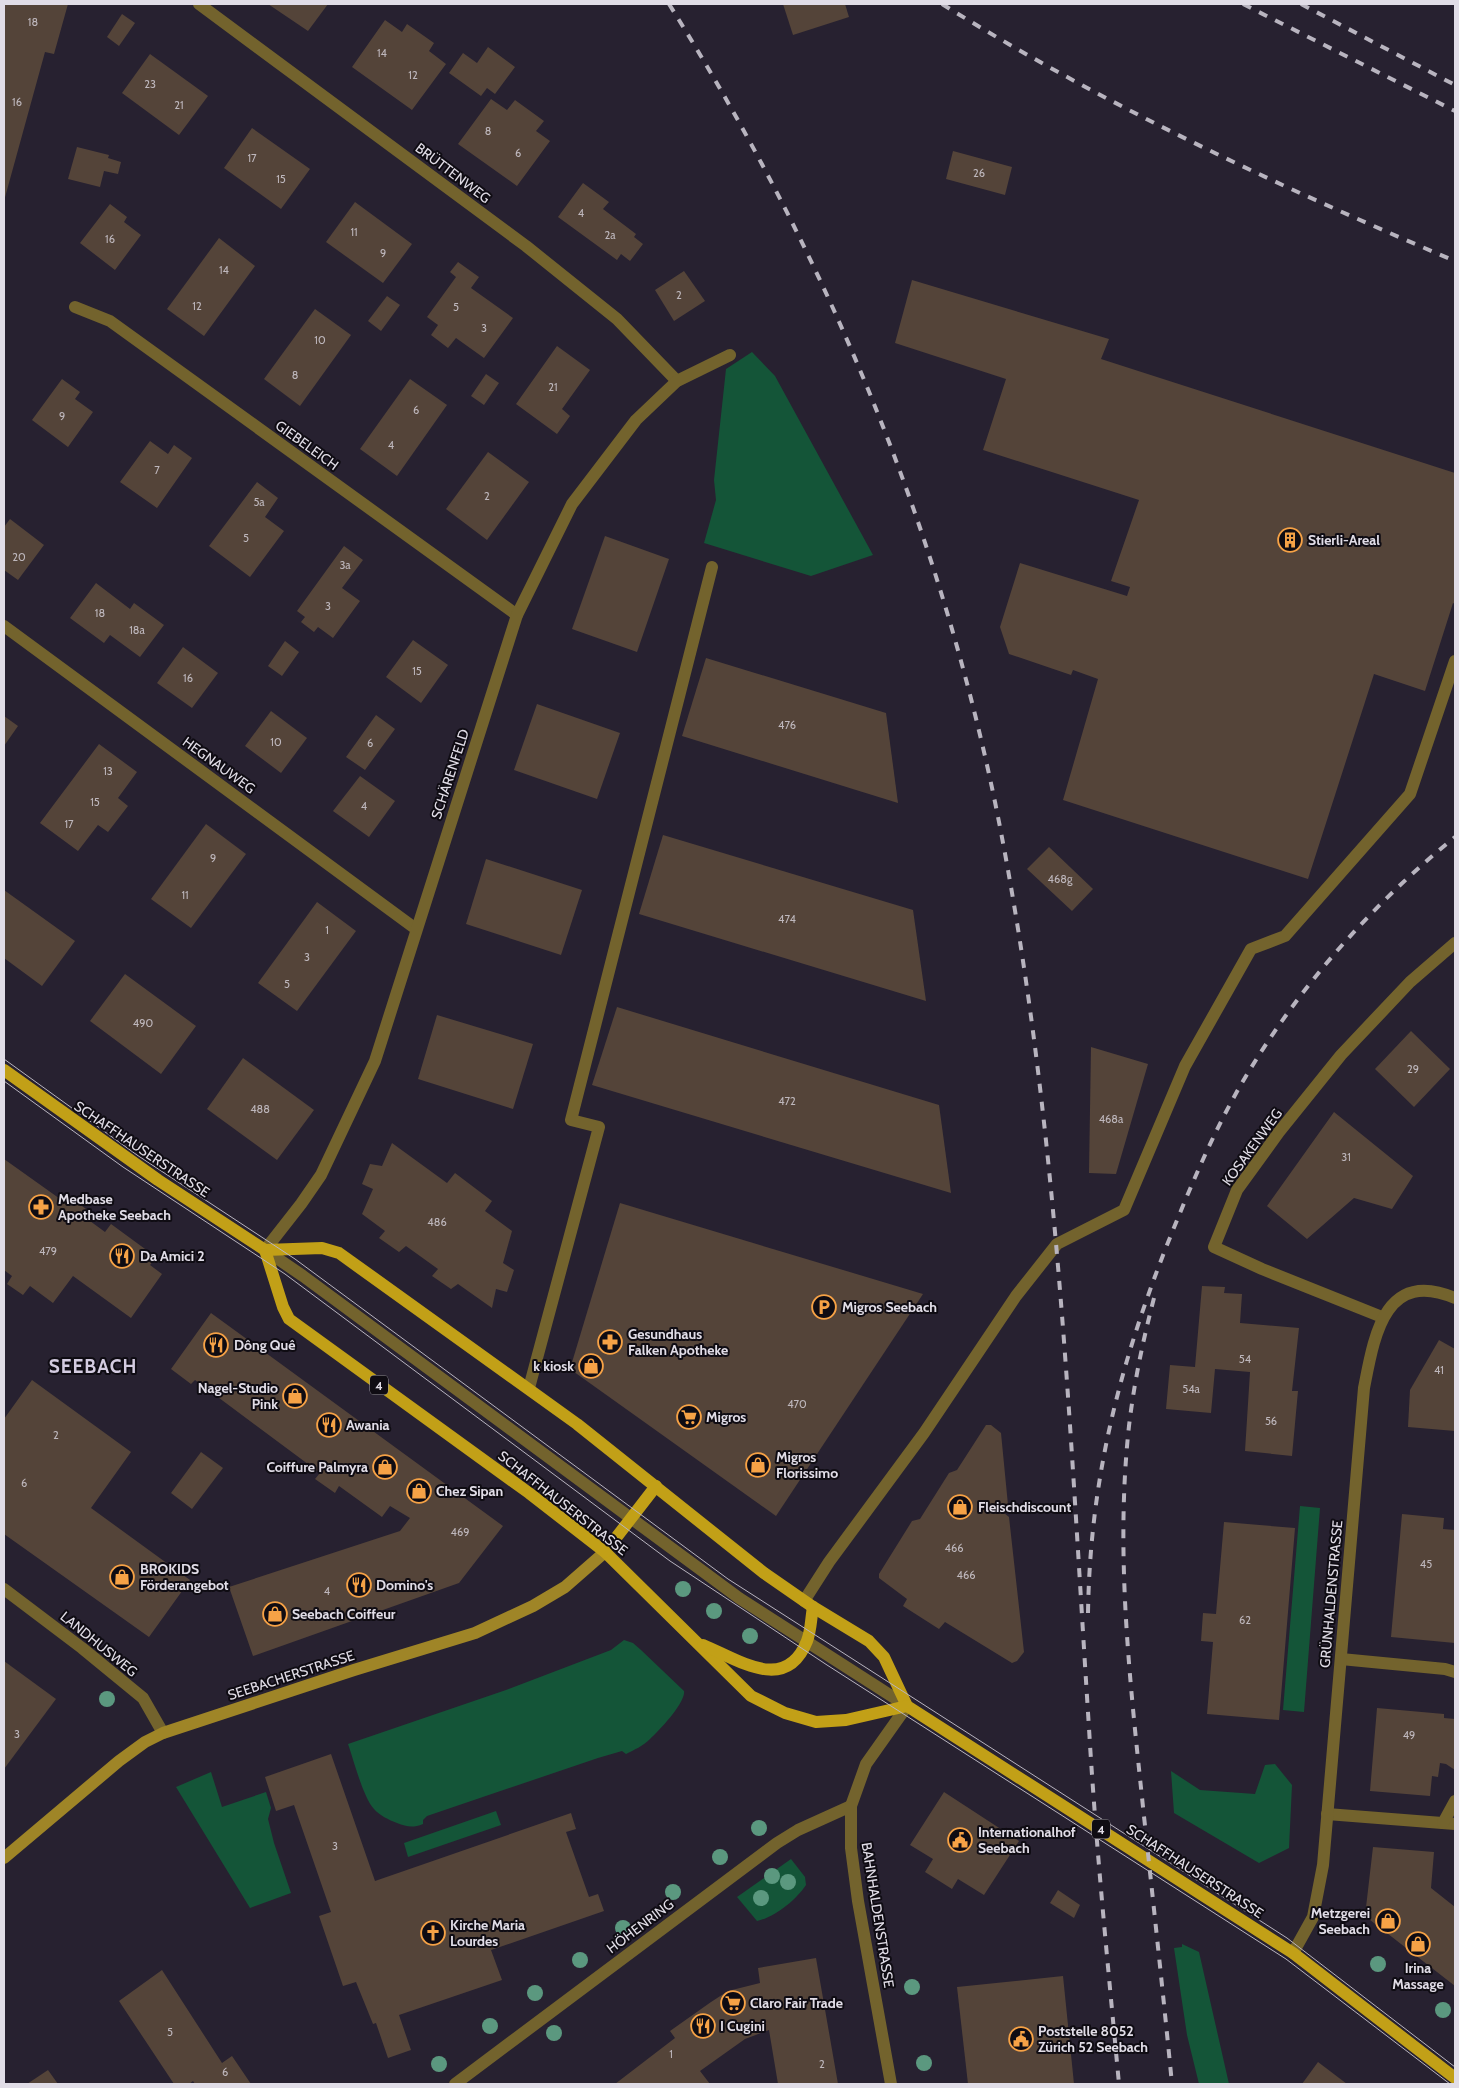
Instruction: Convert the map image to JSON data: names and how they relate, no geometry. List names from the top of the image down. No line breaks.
{"streets":{"main road":["SCHAFFHAUSERSTRASSE","4"],"street":["BRÜTTENWEG","GIEBELEICH","HEGNAUWEG","SCHÄRENFELD","KOSAKENWEG","GRÜNHALDENSTRASSE","LANDHUSWEG","SEEBACHERSTRASSE","BAHNHALDENSTRASSE","HÖHENRING"]},"crossings":[["BRÜTTENWEG","SCHÄRENFELD"],["GIEBELEICH","SCHÄRENFELD"],["HEGNAUWEG","SCHÄRENFELD"],["SCHÄRENFELD","SCHAFFHAUSERSTRASSE"],["KOSAKENWEG","GRÜNHALDENSTRASSE"],["SCHAFFHAUSERSTRASSE","GRÜNHALDENSTRASSE"],["SCHAFFHAUSERSTRASSE","SEEBACHERSTRASSE"],["SCHAFFHAUSERSTRASSE","BAHNHALDENSTRASSE"],["LANDHUSWEG","SEEBACHERSTRASSE"],["BAHNHALDENSTRASSE","HÖHENRING"]],"districts":["SEEBACH"],"places":{"building":["Stierli-Areal"],"pharmacy":["Medbase Apotheke Seebach","Gesundhaus Falken Apotheke"],"restaurant":["Da Amici 2","Dông Quê","Awania","Domino's","I Cugini"],"parking":["Migros Seebach"],"shop":["k kiosk","Nagel-Studio Pink","Migros Florissimo","Coiffure Palmyra","Chez Sipan","Fleischdiscount","BROKIDS Förderangebot","Seebach Coiffeur","Metzgerei Seebach","Irina Massage"],"supermarket":["Migros","Claro Fair Trade"],"public building":["Internationalhof Seebach","Poststelle 8052 Zürich 52 Seebach"],"church":["Kirche Maria Lourdes"]},"house_numbers":["18","14","12","23","16","21","8","6","17","26","15","4","11","2a","16","9","14","2","12","5","3","10","8","21","6","9","4","7","2","5a","5","20","3a","3","18","18a","15","16","476","10","6","13","15","4","17","9","468g","11","474","1","3","5","490","29","472","488","468a","31","486","479","54","41","54a","470","56","2","6","469","466","45","466","4","62","3","49","3","5","1","2","6"]}
